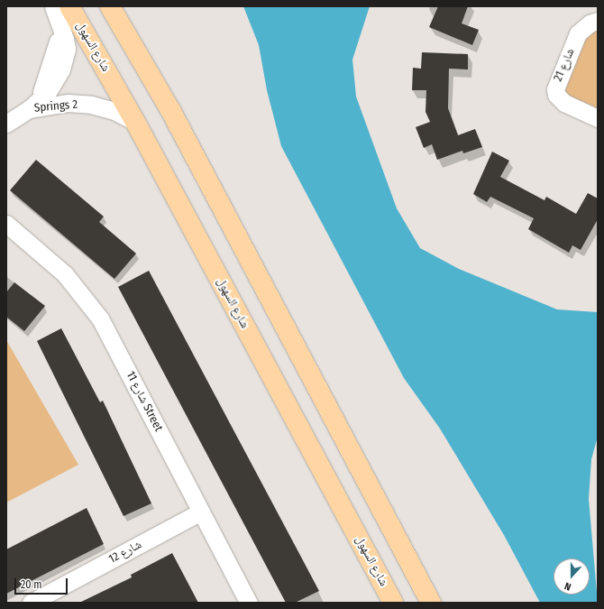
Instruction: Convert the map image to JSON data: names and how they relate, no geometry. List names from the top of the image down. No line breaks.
{"streets":{"main road":["شارع السهول"],"street":["شارع 21","Springs 2","شارع 11 Street","شارع 12"]},"crossings":[["شارع السهول","Springs 2"],["شارع 11 Street","شارع 12"]],"scale_bar":"20 m","north":"bottom"}
